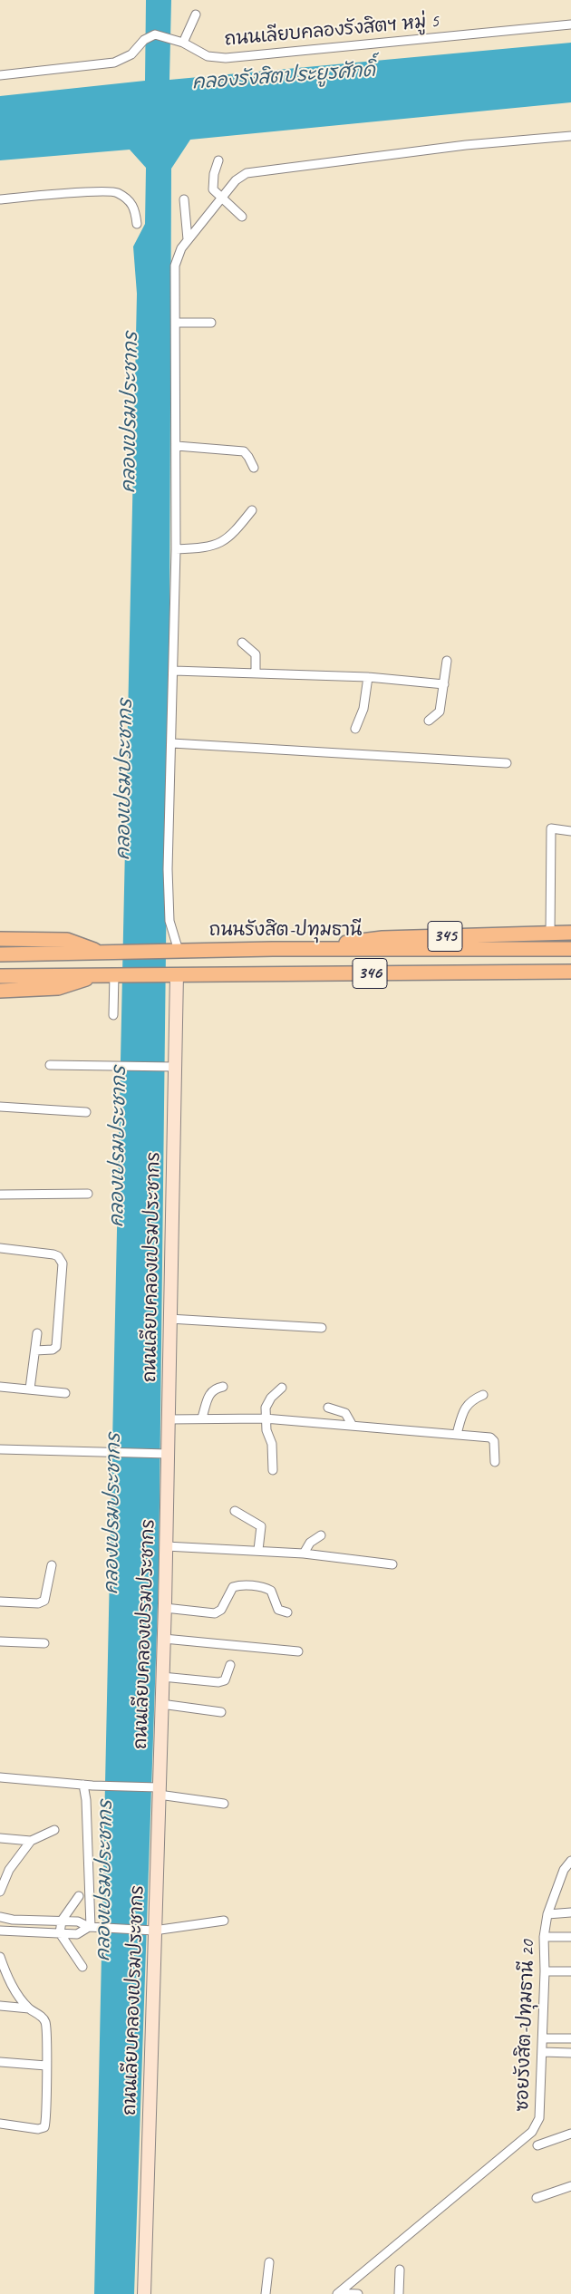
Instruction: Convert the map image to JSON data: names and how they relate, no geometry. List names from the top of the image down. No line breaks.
{"streets":{"main road":["ถนนรังสิต-ปทุมธานี","345","346"],"street":["ถนนเลียบคลองรังสิตฯ หมู่ 5","ถนนเลียบคลองเปรมประชากร","ซอยรังสิต-ปทุมธานี 20"]},"crossings":[["ถนนรังสิต-ปทุมธานี","345"],["346","ถนนเลียบคลองเปรมประชากร"]],"water":["คลองรังสิตประยูรศักดิ์","คลองเปรมประชากร"]}
